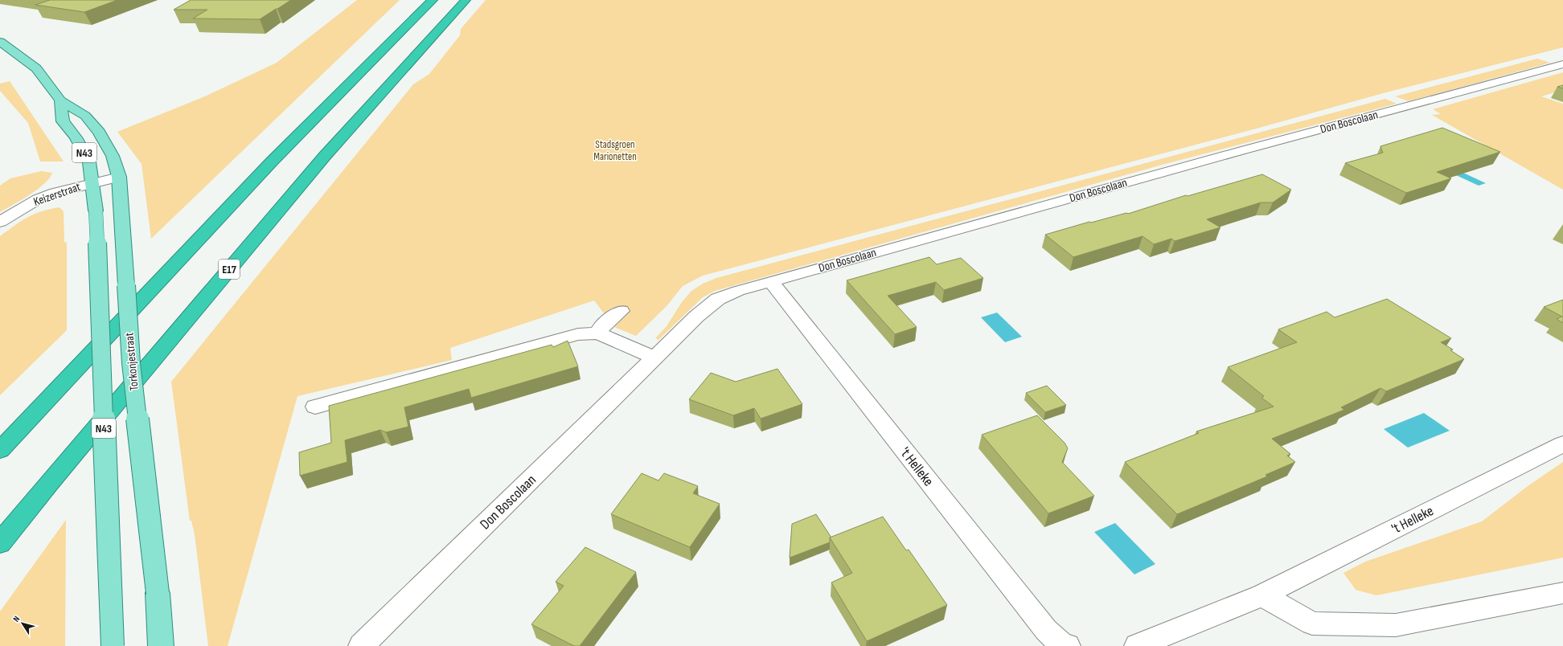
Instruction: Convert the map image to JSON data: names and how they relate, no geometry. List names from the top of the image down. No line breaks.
{"streets":{"highway":["E17"],"main road":["N43","Torkonjestraat"],"street":["Don Boscolaan","Keizerstraat","'t Helleke"]},"crossings":[["Don Boscolaan","'t Helleke"],["N43","Keizerstraat"],["N43","Torkonjestraat"],["Keizerstraat","Torkonjestraat"]],"parks":["Stadsgroen Marionetten"],"north":"top left"}
